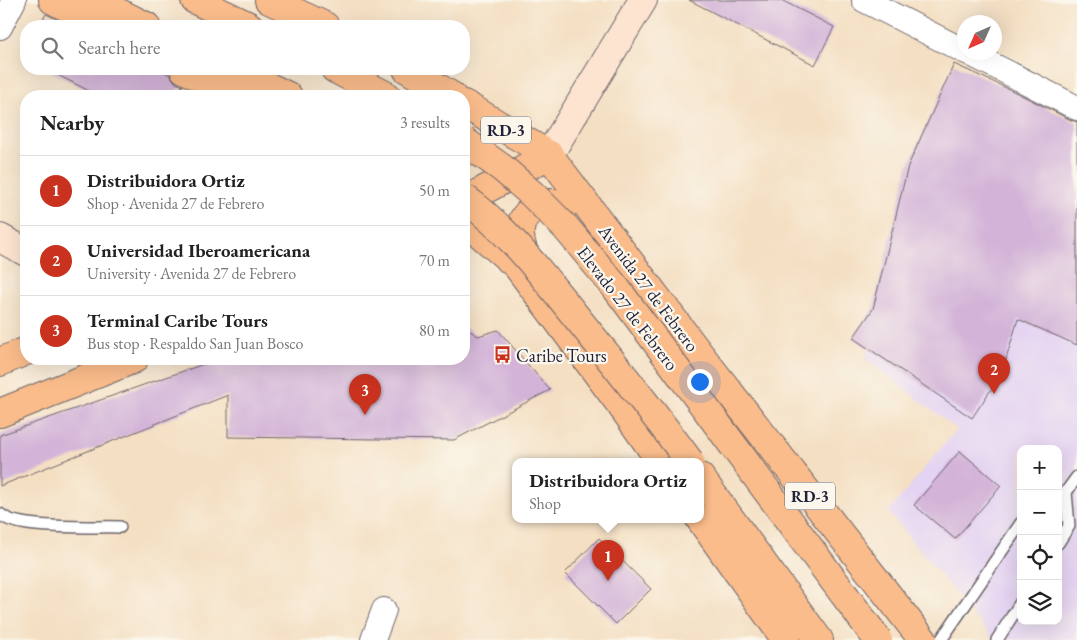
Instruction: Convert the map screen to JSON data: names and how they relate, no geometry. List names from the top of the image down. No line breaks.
{"streets":{"main road":["RD-3","Avenida 27 de Febrero","Elevado 27 de Febrero"]},"places":{"bus stop":["Caribe Tours"]},"north":"bottom left","page":{"search":"Search here","heading":["Nearby","3 results"],"list":[{"mark":"1","name":"Distribuidora Ortiz","note":"Shop · Avenida 27 de Febrero","value":"50 m"},{"mark":"2","name":"Universidad Iberoamericana","note":"University · Avenida 27 de Febrero","value":"70 m"},{"mark":"3","name":"Terminal Caribe Tours","note":"Bus stop · Respaldo San Juan Bosco","value":"80 m"}],"pins":["2","3","1"],"map_buttons":["+","−"],"popup":["Distribuidora Ortiz","Shop"]}}
